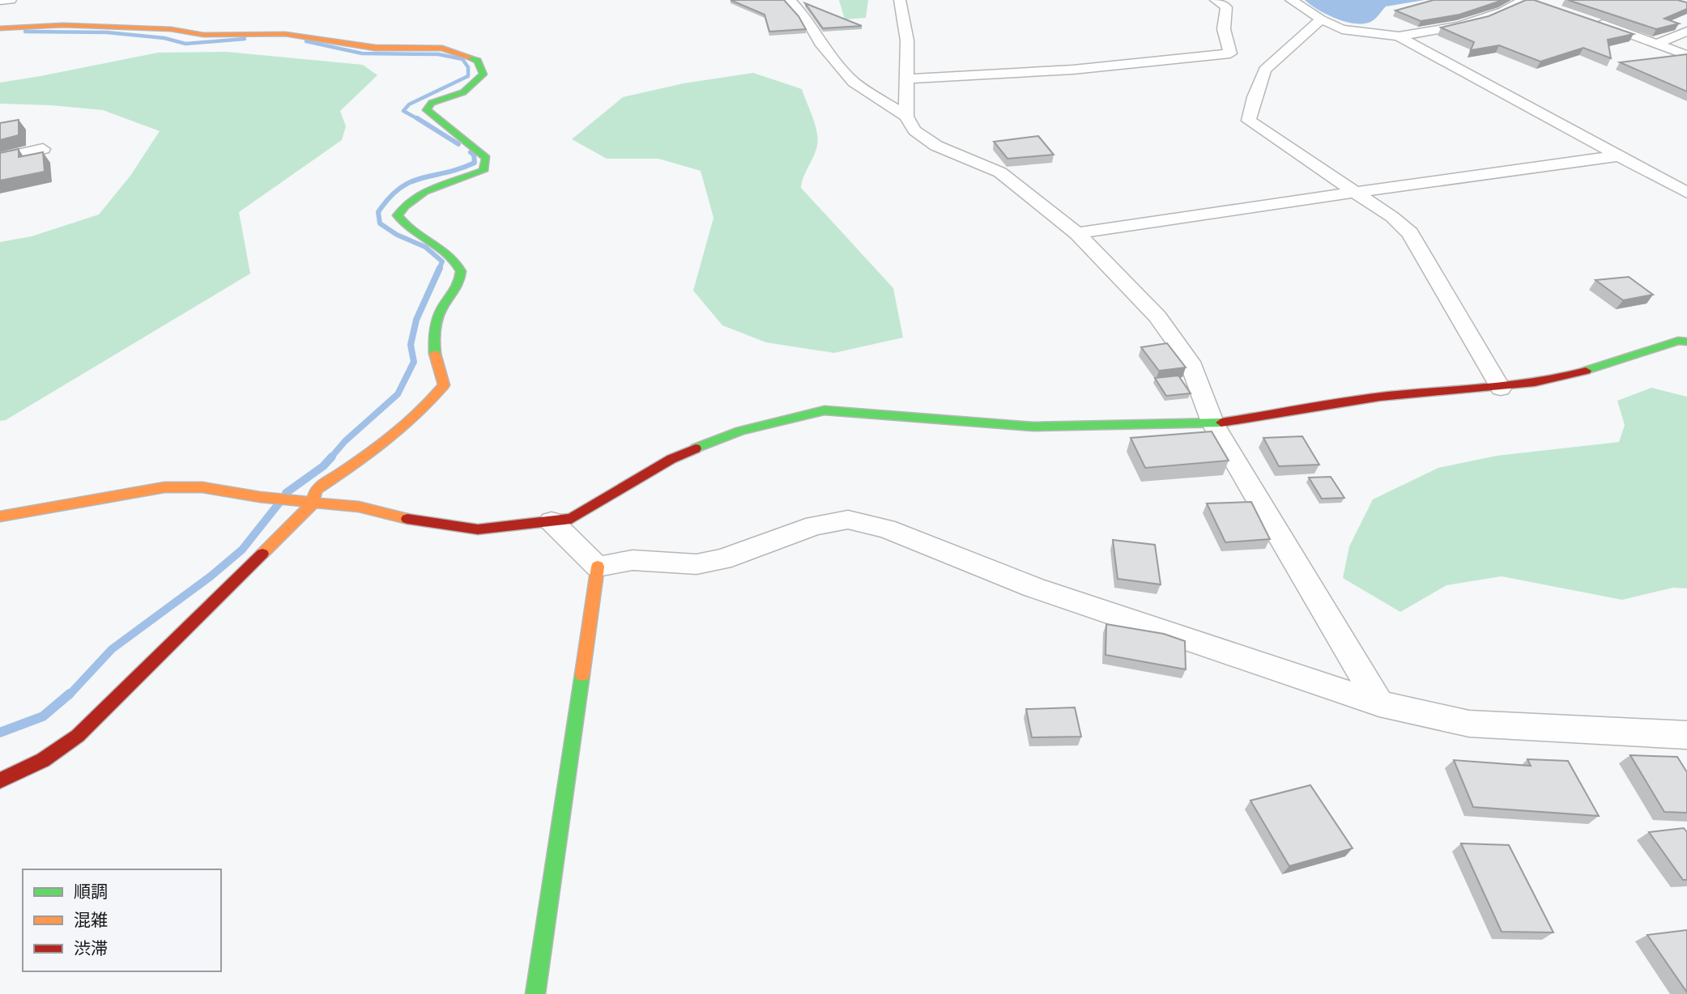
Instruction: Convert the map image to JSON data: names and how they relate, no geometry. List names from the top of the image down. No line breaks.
{"legend":["順調","混雑","渋滞"]}
